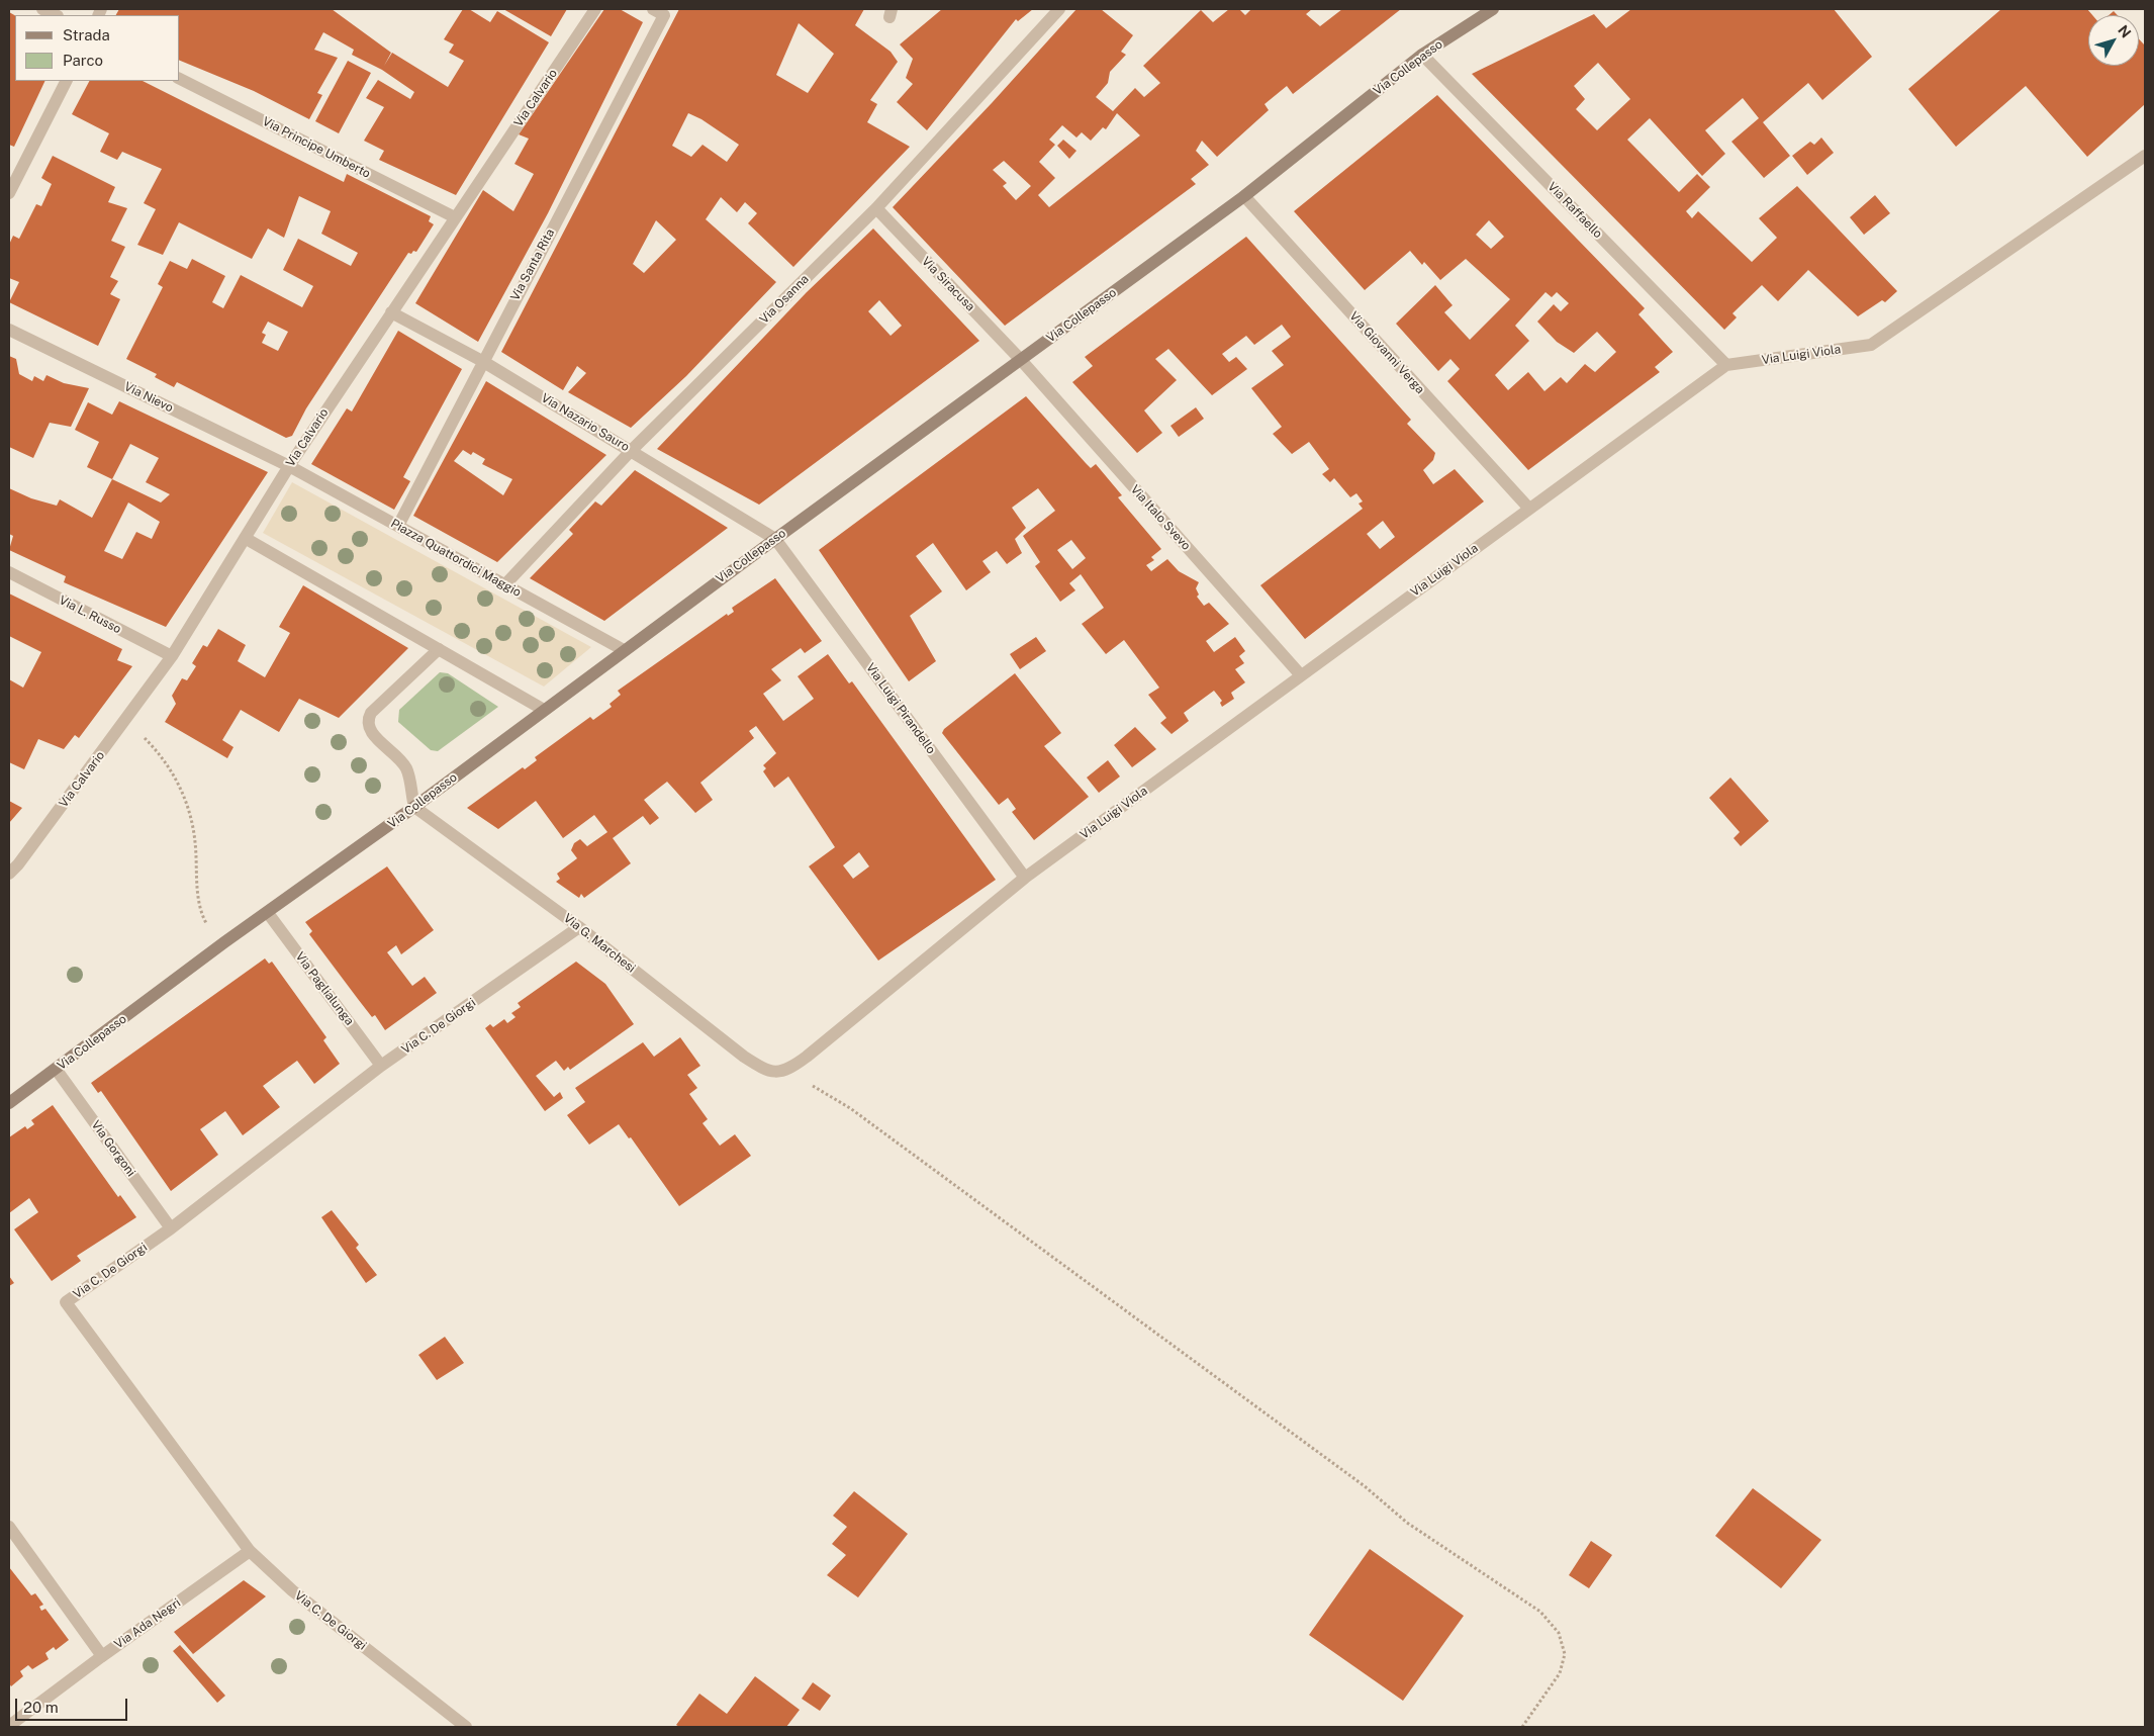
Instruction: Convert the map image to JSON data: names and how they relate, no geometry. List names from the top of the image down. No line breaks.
{"streets":{"street":["Via Collepasso","Via Calvario","Via Principe Umberto","Via Raffaello","Via Santa Rita","Via Siracusa","Via Osanna","Via Giovanni Verga","Via Luigi Viola","Via Nievo","Via Nazario Sauro","Via Italo Svevo","Piazza Quattordici Maggio","Via L. Russo","Via Luigi Pirandello","Via G. Marchesi","Via Paglialunga","Via C. De Giorgi","Via Gorgoni","Via Ada Negri"]},"crossings":[["Via Collepasso","Via Raffaello"],["Via Collepasso","Via Siracusa"],["Via Collepasso","Via Giovanni Verga"],["Via Collepasso","Via Nazario Sauro"],["Via Collepasso","Via Italo Svevo"],["Via Collepasso","Piazza Quattordici Maggio"],["Via Collepasso","Via Luigi Pirandello"],["Via Collepasso","Via G. Marchesi"],["Via Collepasso","Via Paglialunga"],["Via Collepasso","Via Gorgoni"],["Via Calvario","Via Principe Umberto"],["Via Calvario","Via Nievo"],["Via Calvario","Via Nazario Sauro"],["Via Calvario","Piazza Quattordici Maggio"],["Via Calvario","Via L. Russo"],["Via Raffaello","Via Luigi Viola"],["Via Santa Rita","Via Nazario Sauro"],["Via Santa Rita","Piazza Quattordici Maggio"],["Via Siracusa","Via Osanna"],["Via Siracusa","Via Italo Svevo"],["Via Osanna","Via Nazario Sauro"],["Via Osanna","Piazza Quattordici Maggio"],["Via Giovanni Verga","Via Luigi Viola"],["Via Luigi Viola","Via Italo Svevo"],["Via Luigi Viola","Via Luigi Pirandello"],["Via Luigi Viola","Via G. Marchesi"],["Via Nievo","Piazza Quattordici Maggio"],["Via Nazario Sauro","Via Luigi Pirandello"],["Via G. Marchesi","Via C. De Giorgi"],["Via Paglialunga","Via C. De Giorgi"],["Via C. De Giorgi","Via Gorgoni"],["Via C. De Giorgi","Via Ada Negri"]],"legend":["Strada","Parco"],"scale_bar":"20 m","north":"top right"}
